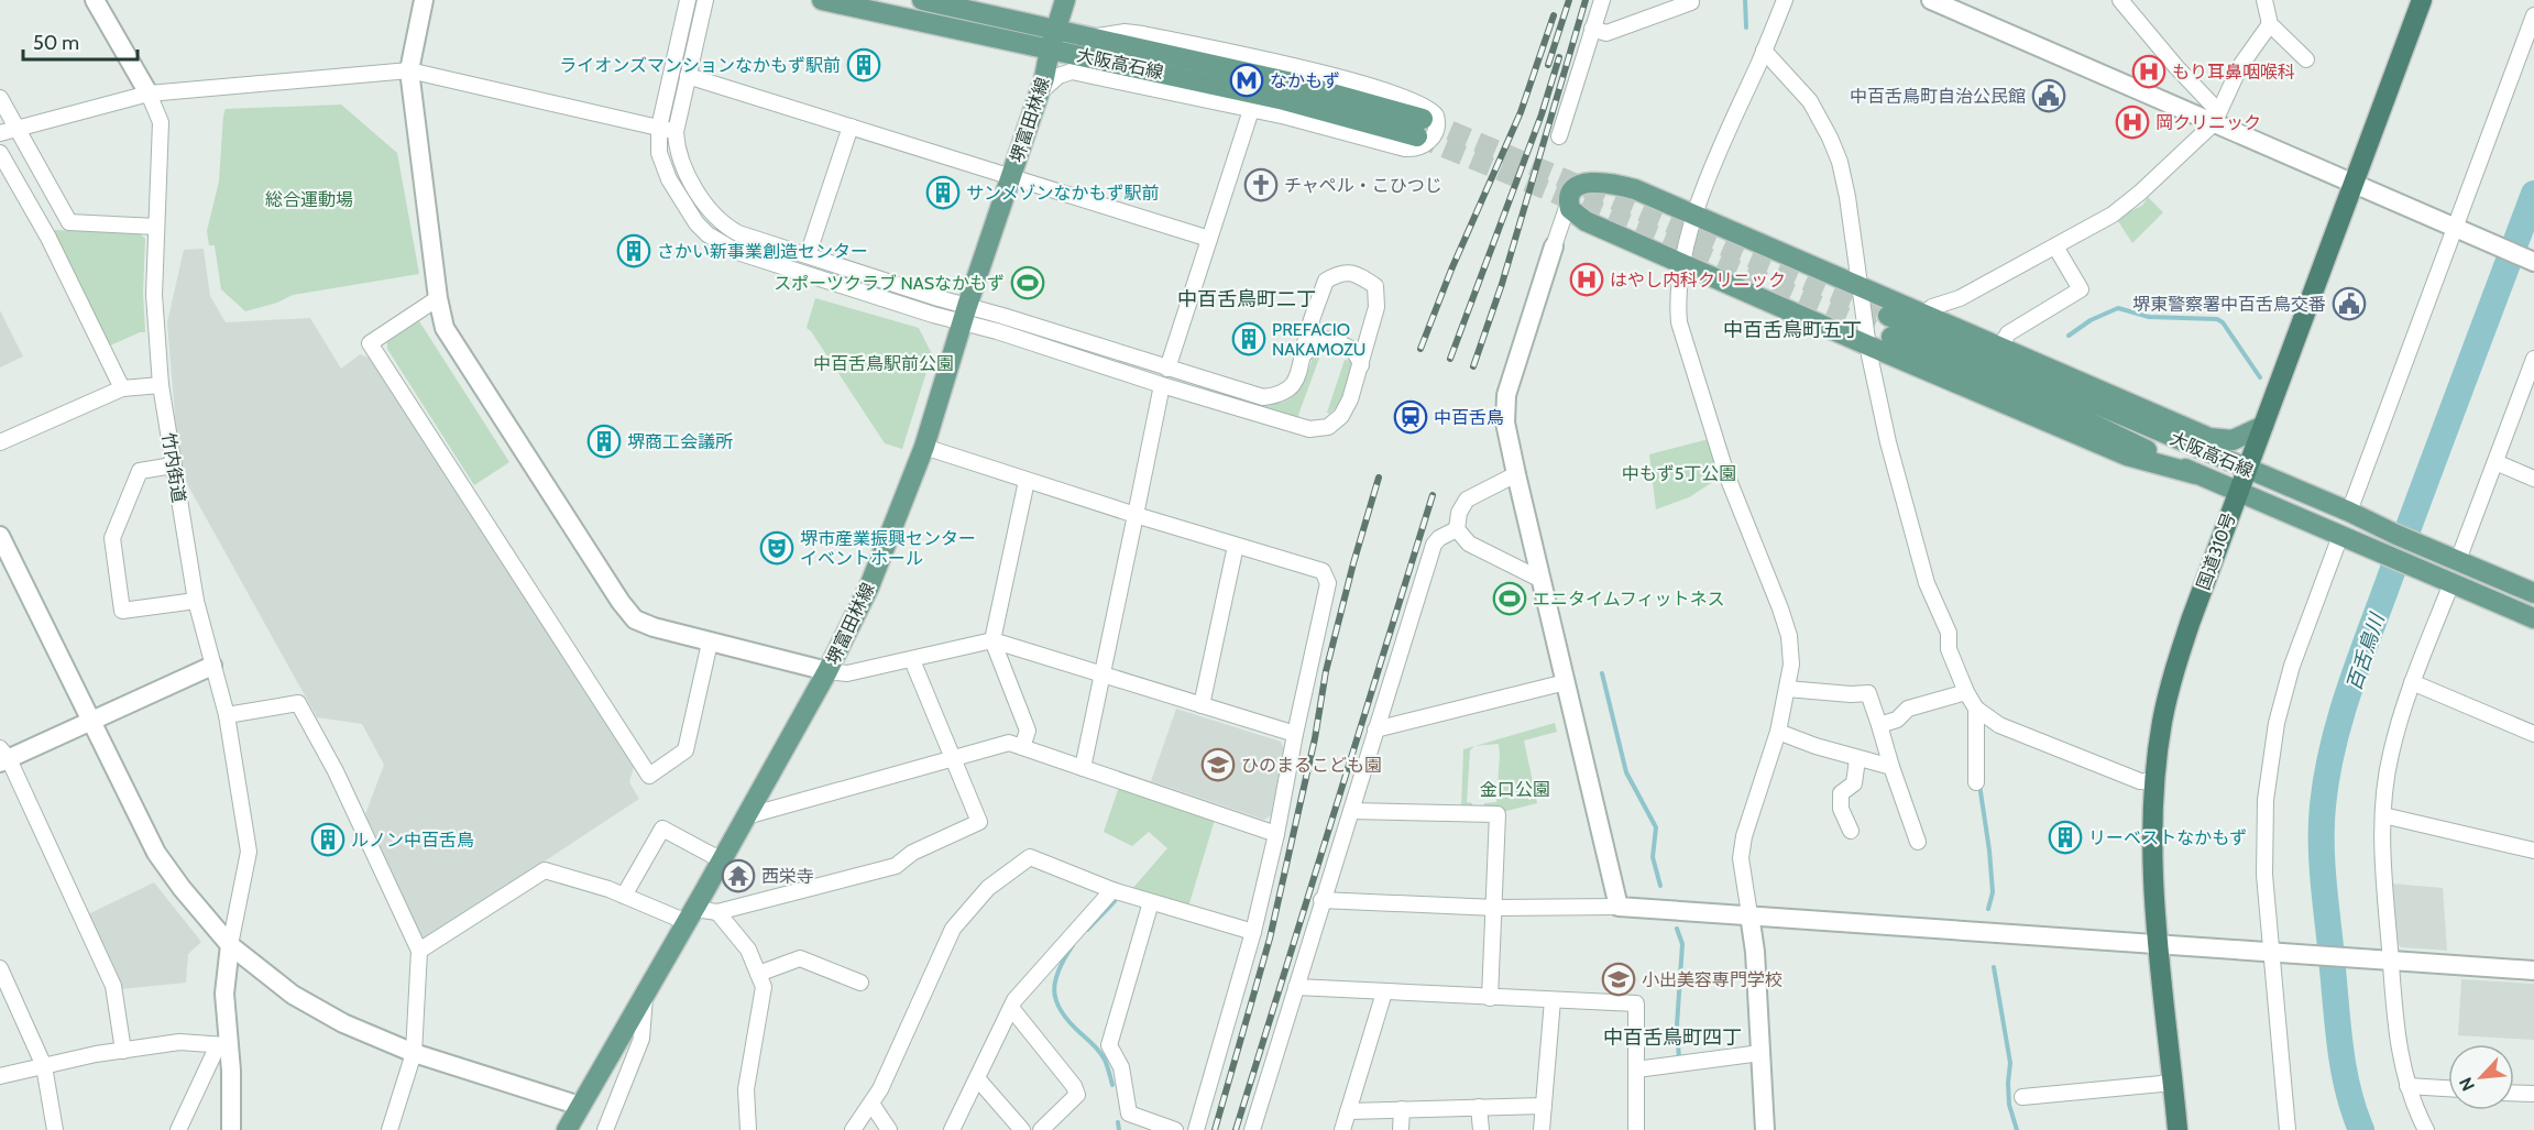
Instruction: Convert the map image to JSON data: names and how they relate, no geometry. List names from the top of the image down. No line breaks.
{"streets":{"highway":["国道310号"],"main road":["大阪高石線","堺富田林線"],"street":["竹内街道"]},"crossings":[["大阪高石線","堺富田林線"],["大阪高石線","国道310号"]],"districts":["中百舌鳥町二丁","中百舌鳥町五丁","中百舌鳥町四丁"],"water":["百舌鳥川"],"parks":["総合運動場","中百舌鳥駅前公園","中もず5丁公園","金口公園"],"places":{"building":["ライオンズマンションなかもず駅前","サンメゾンなかもず駅前","さかい新事業創造センター","PREFACIO NAKAMOZU","堺商工会議所","リーベストなかもず","ルノン中百舌鳥"],"hospital":["もり耳鼻咽喉科","岡クリニック","はやし内科クリニック"],"metro station":["なかもず"],"public building":["中百舌鳥町自治公民館","堺東警察署中百舌鳥交番"],"church":["チャペル・こひつじ"],"sports":["スポーツクラブ NASなかもず","エニタイムフィットネス"],"station":["中百舌鳥"],"theatre":["堺市産業振興センター イベントホール"],"school or university":["ひのまるこども園","小出美容専門学校"],"temple":["西栄寺"]},"scale_bar":"50 m","north":"bottom left"}
